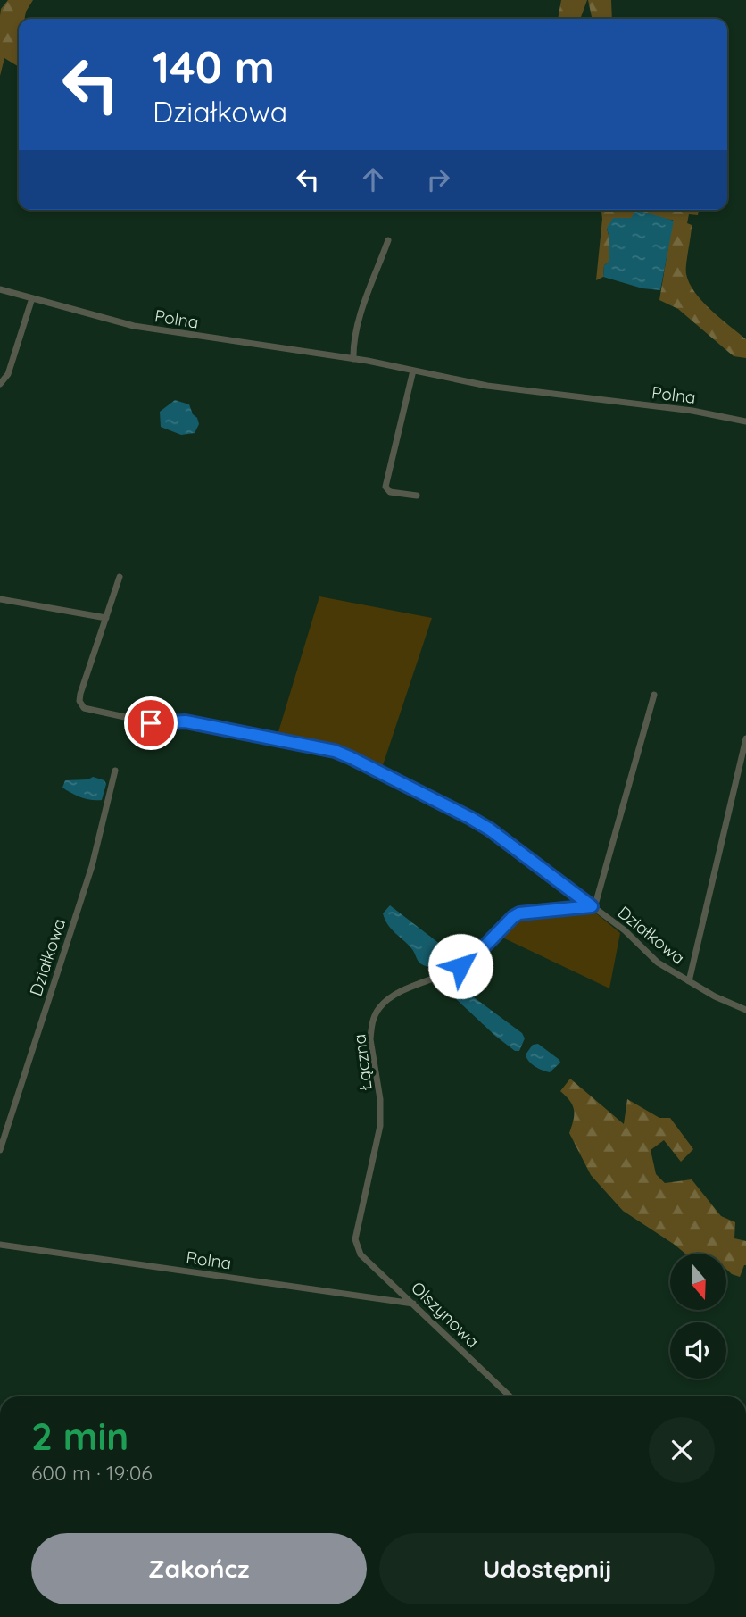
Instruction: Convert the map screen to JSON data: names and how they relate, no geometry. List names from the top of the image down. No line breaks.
{"streets":{"street":["Polna","Działkowa","Łączna","Rolna","Olszynowa"]},"crossings":[["Działkowa","Łączna"],["Łączna","Olszynowa"],["Rolna","Olszynowa"]],"north":"bottom","page":{"turn":["140 m","Działkowa"],"heading":["2 min","600 m · 19:06"],"buttons":["Zakończ","Udostępnij"]}}
